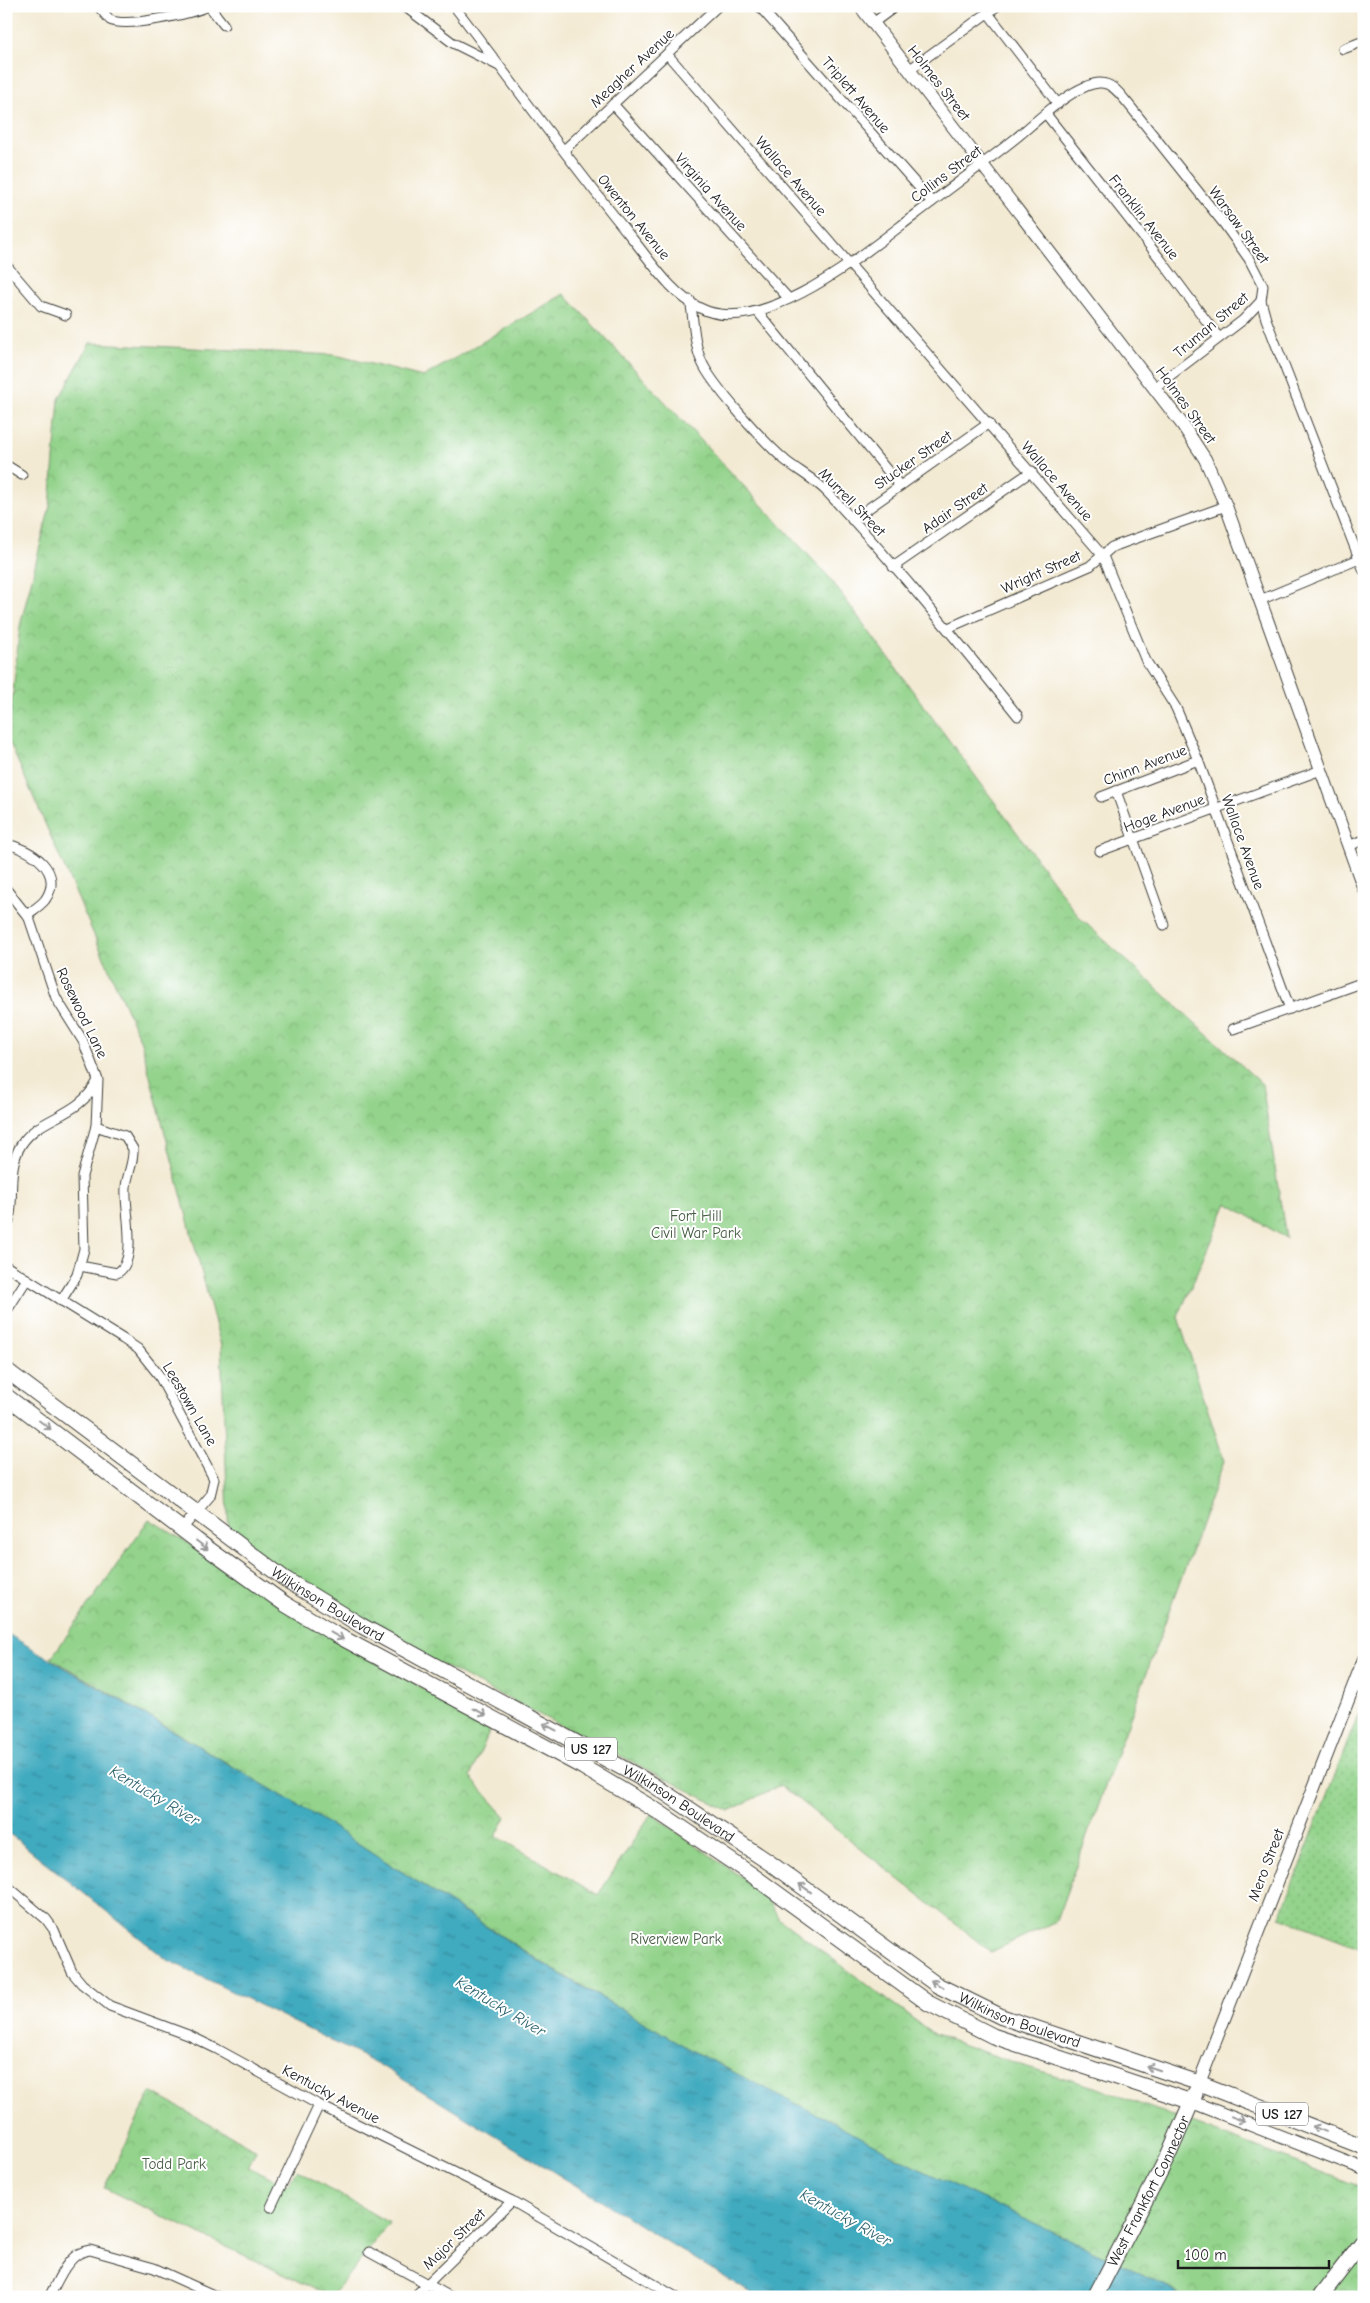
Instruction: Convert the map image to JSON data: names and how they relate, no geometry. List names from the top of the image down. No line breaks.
{"streets":{"highway":["Wilkinson Boulevard","US 127","West Frankfort Connector"],"main road":["Holmes Street","Mero Street"],"street":["Meagher Avenue","Triplett Avenue","Collins Street","Wallace Avenue","Virginia Avenue","Owenton Avenue","Franklin Avenue","Warsaw Street","Truman Street","Stucker Street","Murrell Street","Adair Street","Wright Street","Chinn Avenue","Hoge Avenue","Rosewood Lane","Leestown Lane","Kentucky Avenue","Major Street"]},"crossings":[["Meagher Avenue","Wallace Avenue"],["Meagher Avenue","Virginia Avenue"],["Meagher Avenue","Owenton Avenue"],["Holmes Street","Collins Street"],["Holmes Street","Truman Street"],["Holmes Street","Wright Street"],["Holmes Street","Hoge Avenue"],["Triplett Avenue","Collins Street"],["Collins Street","Wallace Avenue"],["Collins Street","Owenton Avenue"],["Collins Street","Franklin Avenue"],["Collins Street","Warsaw Street"],["Wallace Avenue","Owenton Avenue"],["Wallace Avenue","Stucker Street"],["Wallace Avenue","Adair Street"],["Wallace Avenue","Wright Street"],["Wallace Avenue","Chinn Avenue"],["Wallace Avenue","Hoge Avenue"],["Virginia Avenue","Owenton Avenue"],["Owenton Avenue","Murrell Street"],["Franklin Avenue","Truman Street"],["Warsaw Street","Truman Street"],["Stucker Street","Murrell Street"],["Murrell Street","Adair Street"],["Murrell Street","Wright Street"],["Rosewood Lane","Leestown Lane"],["Leestown Lane","Wilkinson Boulevard"],["Wilkinson Boulevard","Mero Street"],["Wilkinson Boulevard","West Frankfort Connector"],["Mero Street","West Frankfort Connector"],["Kentucky Avenue","Major Street"]],"water":["Kentucky River"],"parks":["Fort Hill Civil War Park","Riverview Park","Todd Park"],"scale_bar":"100 m"}
